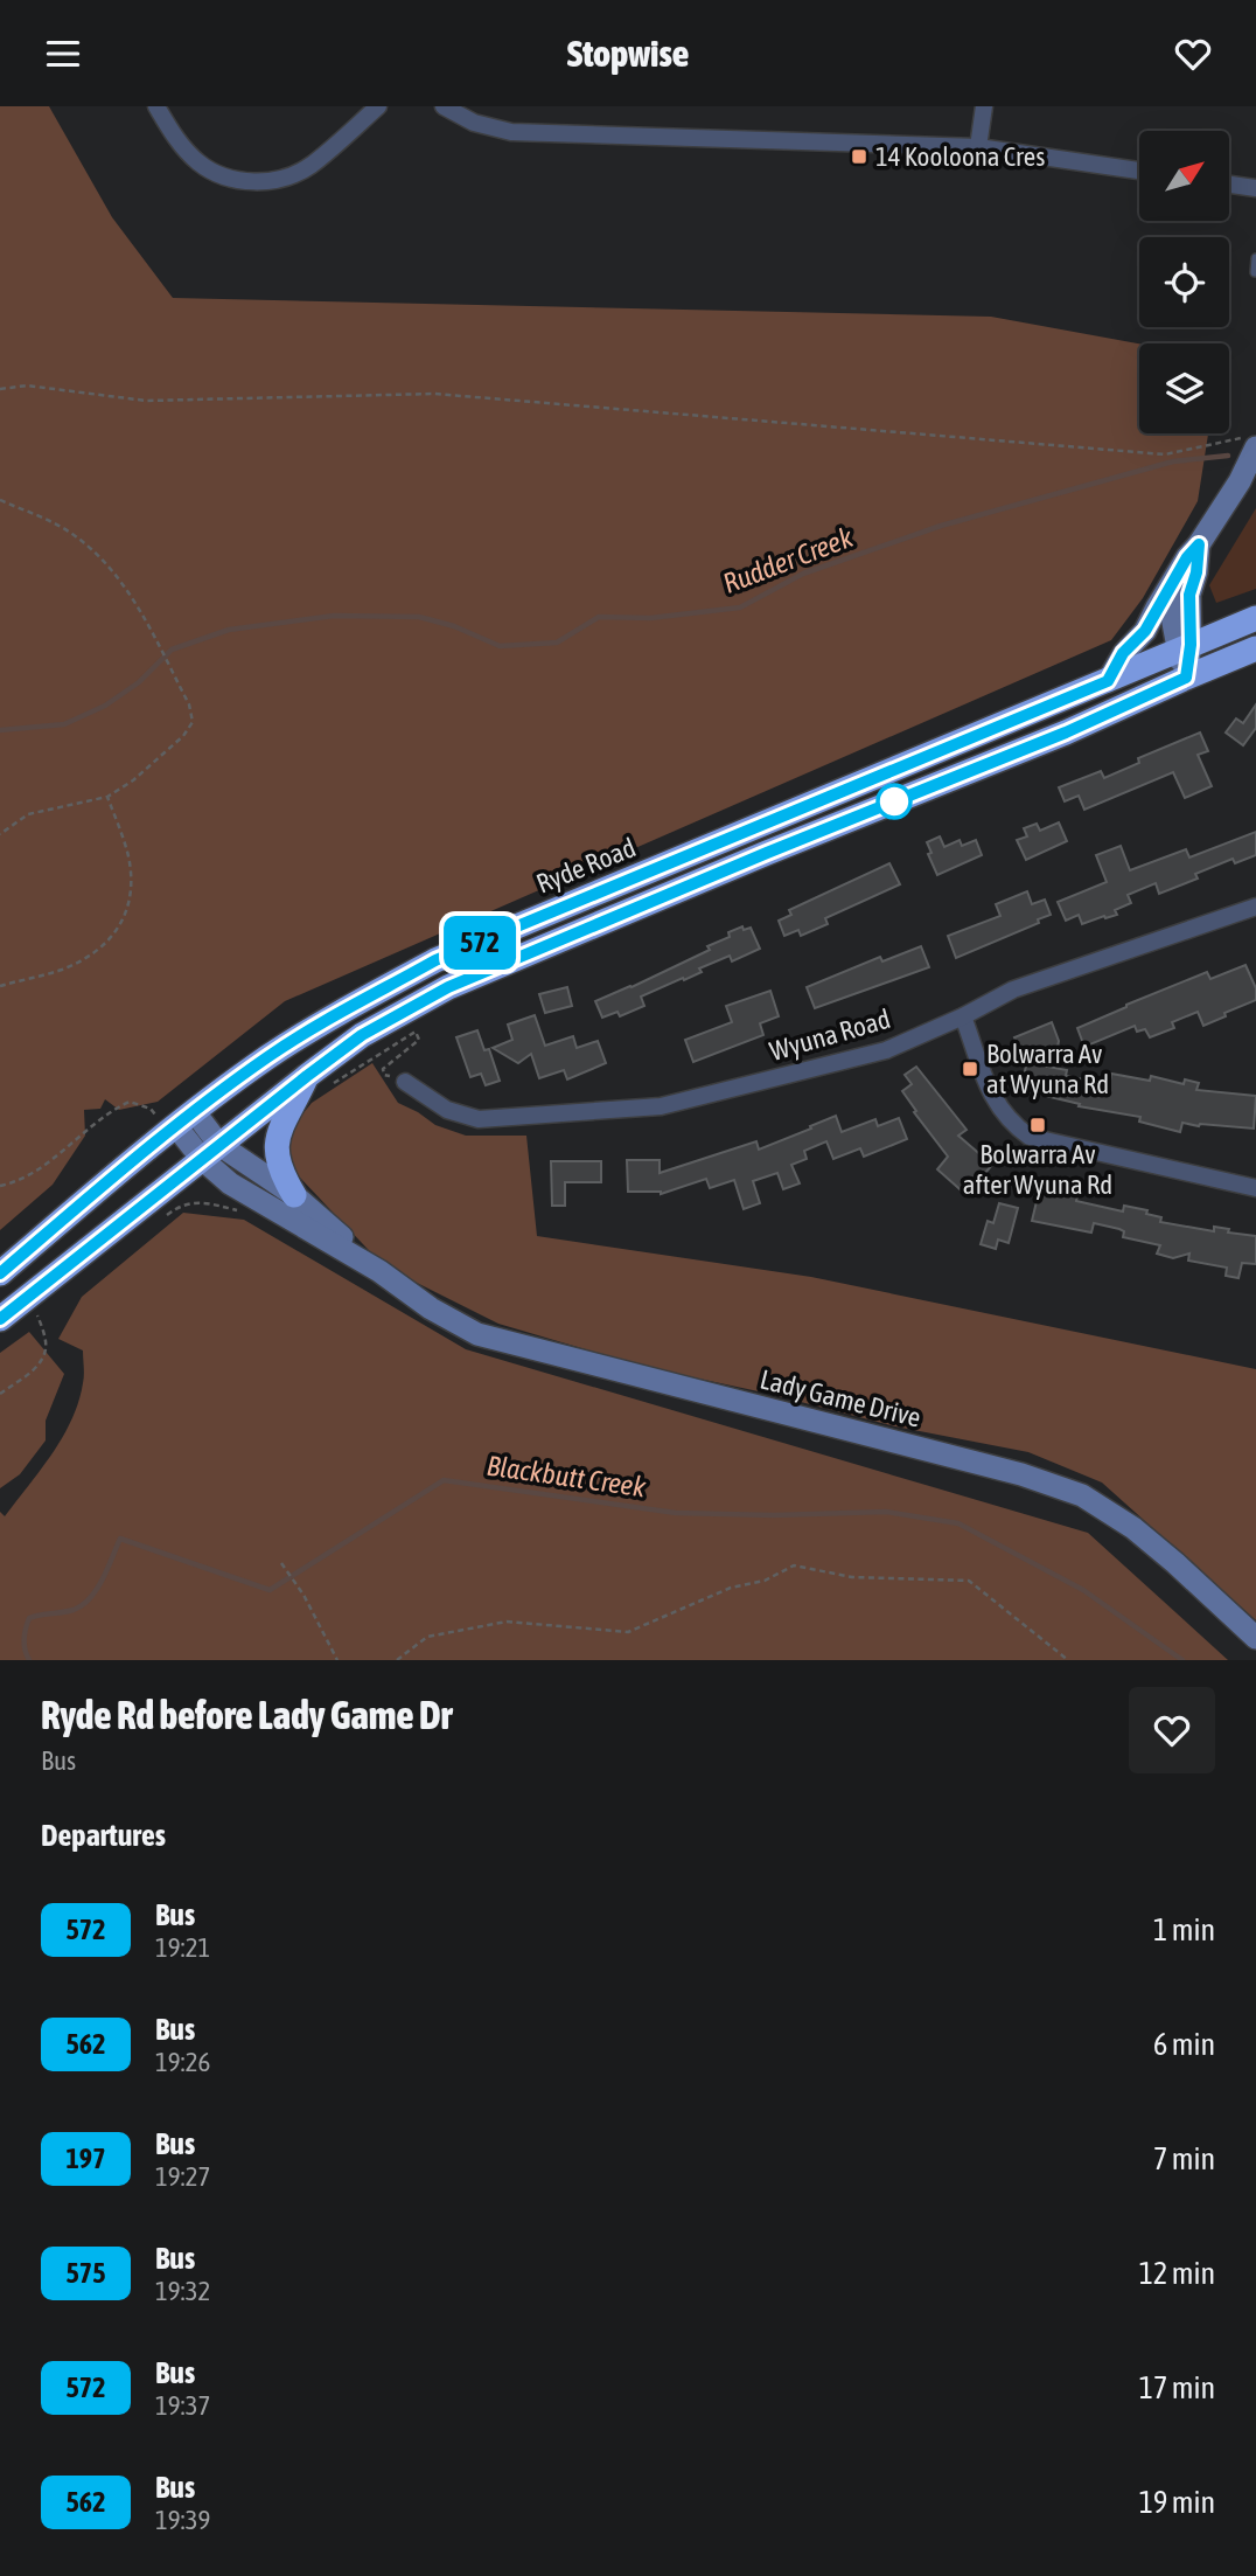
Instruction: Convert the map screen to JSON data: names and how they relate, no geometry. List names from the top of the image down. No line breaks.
{"streets":{"highway":["Ryde Road"],"main road":["Lady Game Drive"],"street":["Wyuna Road"]},"crossings":[["Ryde Road","Lady Game Drive"]],"water":["Rudder Creek","Blackbutt Creek"],"places":{"transit":["14 Kooloona Cres","Bolwarra Av at Wyuna Rd","Bolwarra Av after Wyuna Rd"]},"lines":["bus line 572"],"north":"top right","page":{"header":"Stopwise","on_map":"572","heading":[["Ryde Rd before Lady Game Dr","Bus"],"Departures"],"list":[{"mark":"572","name":"Bus","note":"19:21","value":"1 min"},{"mark":"562","name":"Bus","note":"19:26","value":"6 min"},{"mark":"197","name":"Bus","note":"19:27","value":"7 min"},{"mark":"575","name":"Bus","note":"19:32","value":"12 min"},{"mark":"572","name":"Bus","note":"19:37","value":"17 min"},{"mark":"562","name":"Bus","note":"19:39","value":"19 min"}]}}
